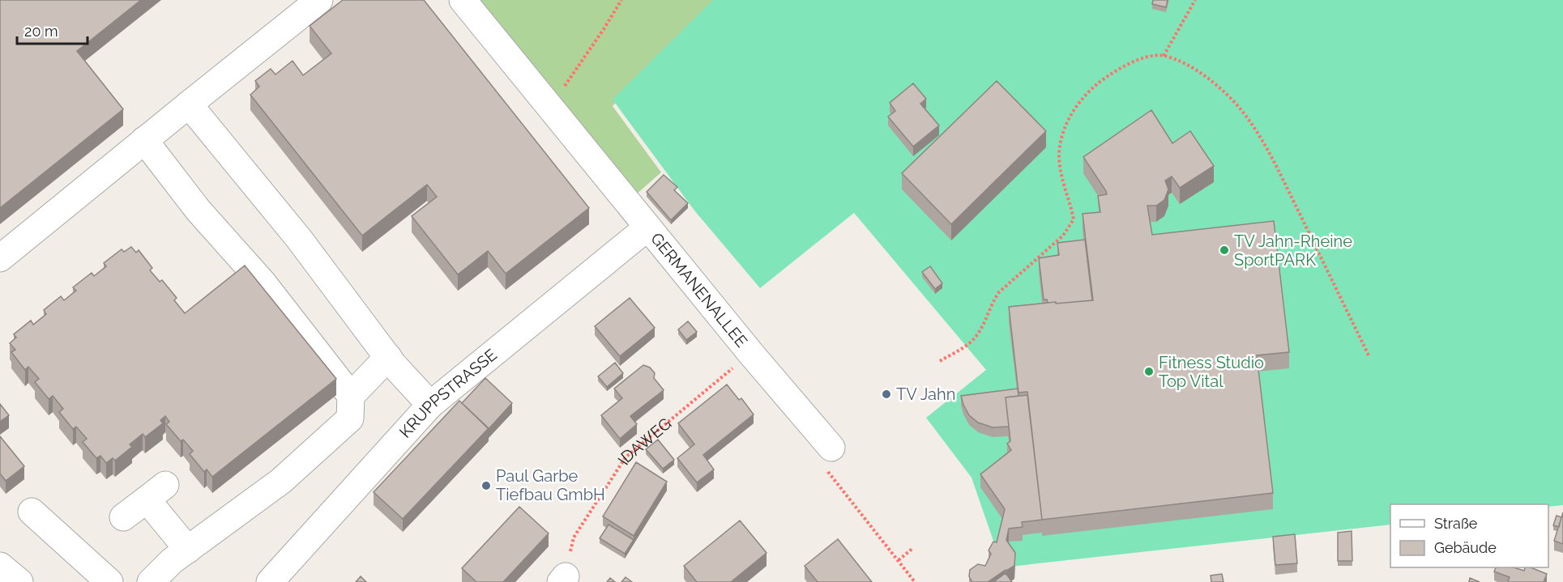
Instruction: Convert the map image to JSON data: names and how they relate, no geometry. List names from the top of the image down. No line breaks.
{"streets":{"street":["GERMANENALLEE","KRUPPSTRASSE"],"path":["IDAWEG"]},"crossings":[["GERMANENALLEE","KRUPPSTRASSE"],["GERMANENALLEE","IDAWEG"]],"places":["TV Jahn-Rheine SportPARK","Fitness Studio Top Vital","TV Jahn","Paul Garbe Tiefbau GmbH"],"legend":["Straße","Gebäude"],"scale_bar":"20 m"}
